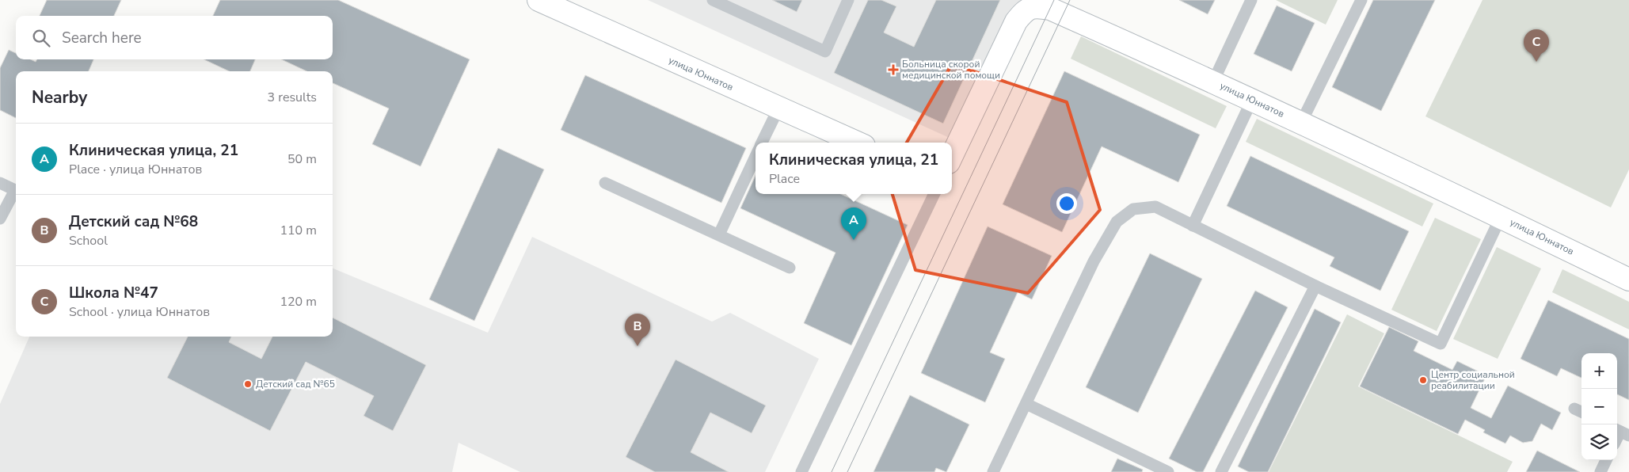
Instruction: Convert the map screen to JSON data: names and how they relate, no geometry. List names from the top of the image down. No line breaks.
{"streets":{"street":["улица Юннатов"]},"places":{"health":["Больница скорой медицинской помощи"],"other":["Центр социальной реабилитации","Детский сад №65"]},"page":{"search":"Search here","pins":["C","A","B"],"heading":["Nearby","3 results"],"list":[{"mark":"A","name":"Клиническая улица, 21","note":"Place · улица Юннатов","value":"50 m"},{"mark":"B","name":"Детский сад №68","note":"School","value":"110 m"},{"mark":"C","name":"Школа №47","note":"School · улица Юннатов","value":"120 m"}],"popup":["Клиническая улица, 21","Place"],"map_buttons":["+","−"]}}
